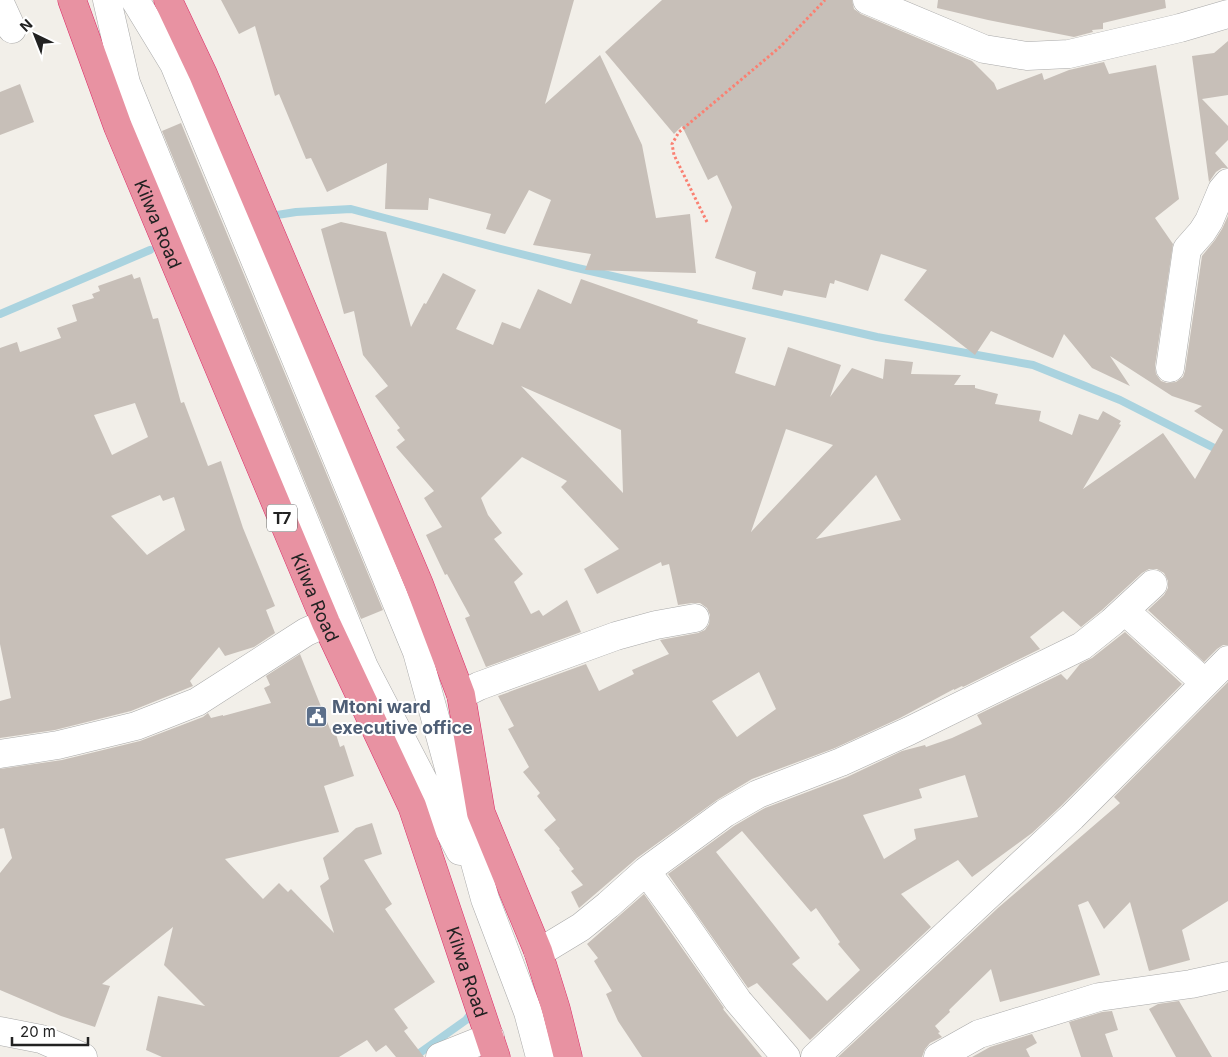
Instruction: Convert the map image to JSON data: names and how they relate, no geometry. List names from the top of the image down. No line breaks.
{"streets":{"highway":["Kilwa Road","T7"]},"places":{"public building":["Mtoni ward executive office"]},"scale_bar":"20 m","north":"top left"}
